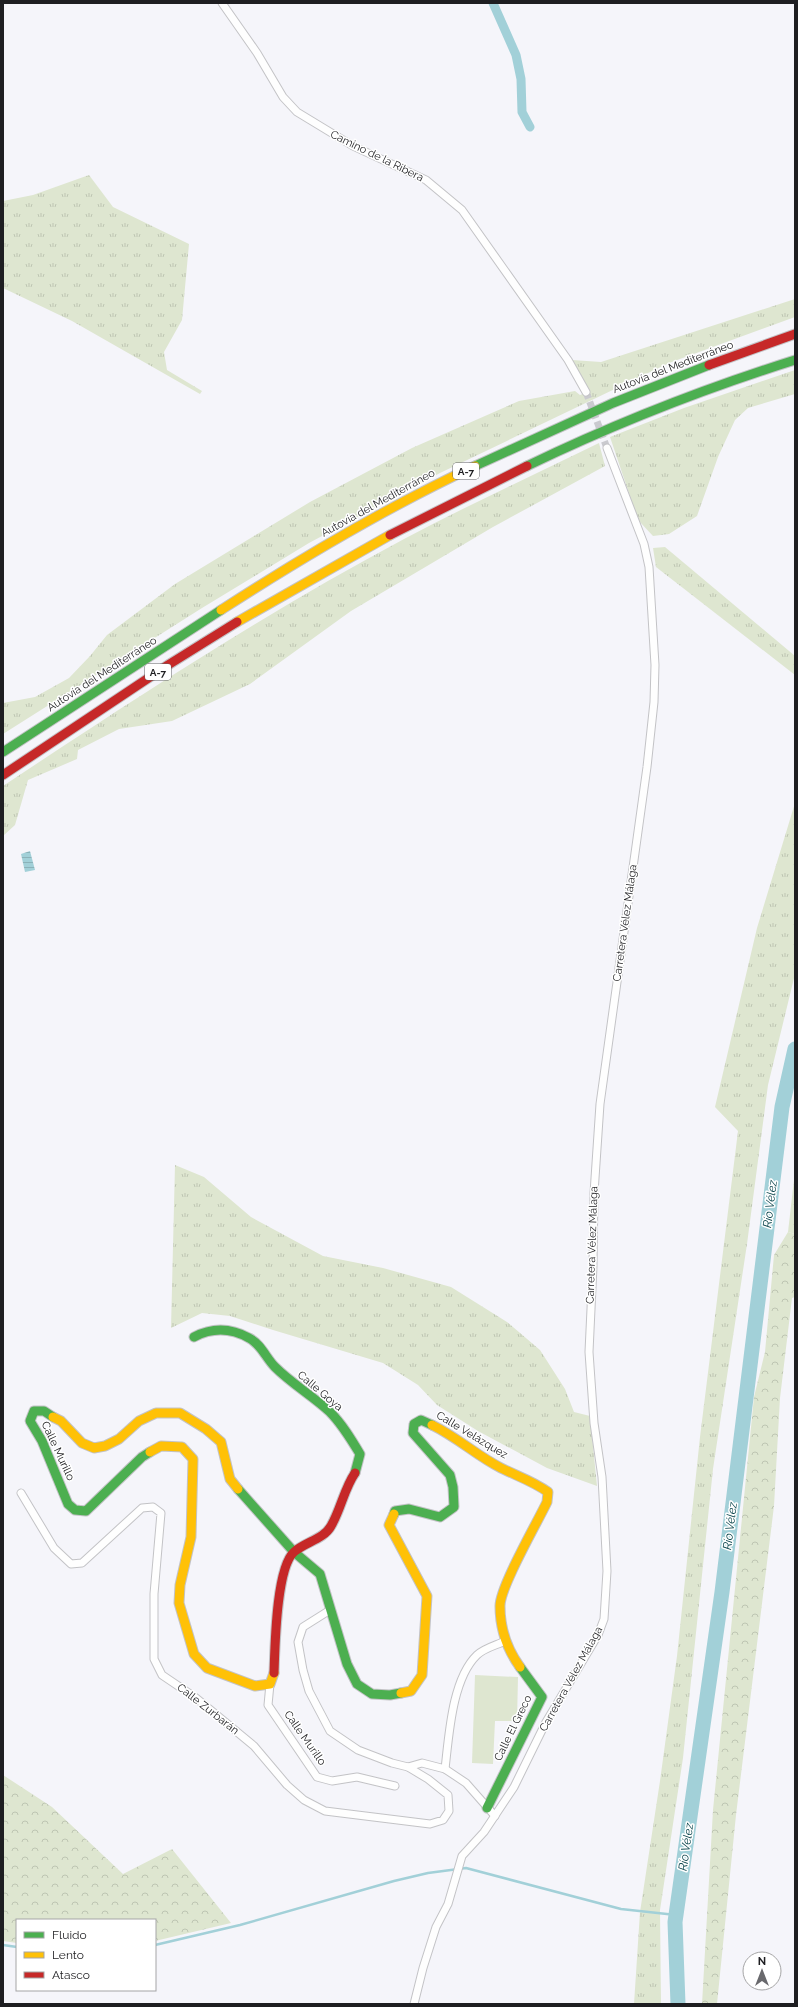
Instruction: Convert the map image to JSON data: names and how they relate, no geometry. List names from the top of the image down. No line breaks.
{"streets":{"main road":["Autovía del Mediterráneo","A-7","Calle Goya","Calle Velázquez","Calle Murillo","Calle El Greco"],"street":["Camino de la Ribera","Carretera Vélez Málaga","Calle Zurbarán"]},"crossings":[["Carretera Vélez Málaga","Calle Zurbarán"],["Calle Goya","Calle Velázquez"],["Calle Goya","Calle Murillo"],["Calle Velázquez","Calle Murillo"],["Calle Velázquez","Calle Zurbarán"],["Calle Velázquez","Calle El Greco"],["Calle Zurbarán","Calle El Greco"]],"water":["Río Vélez"],"legend":["Fluido","Lento","Atasco"],"north":"top"}
